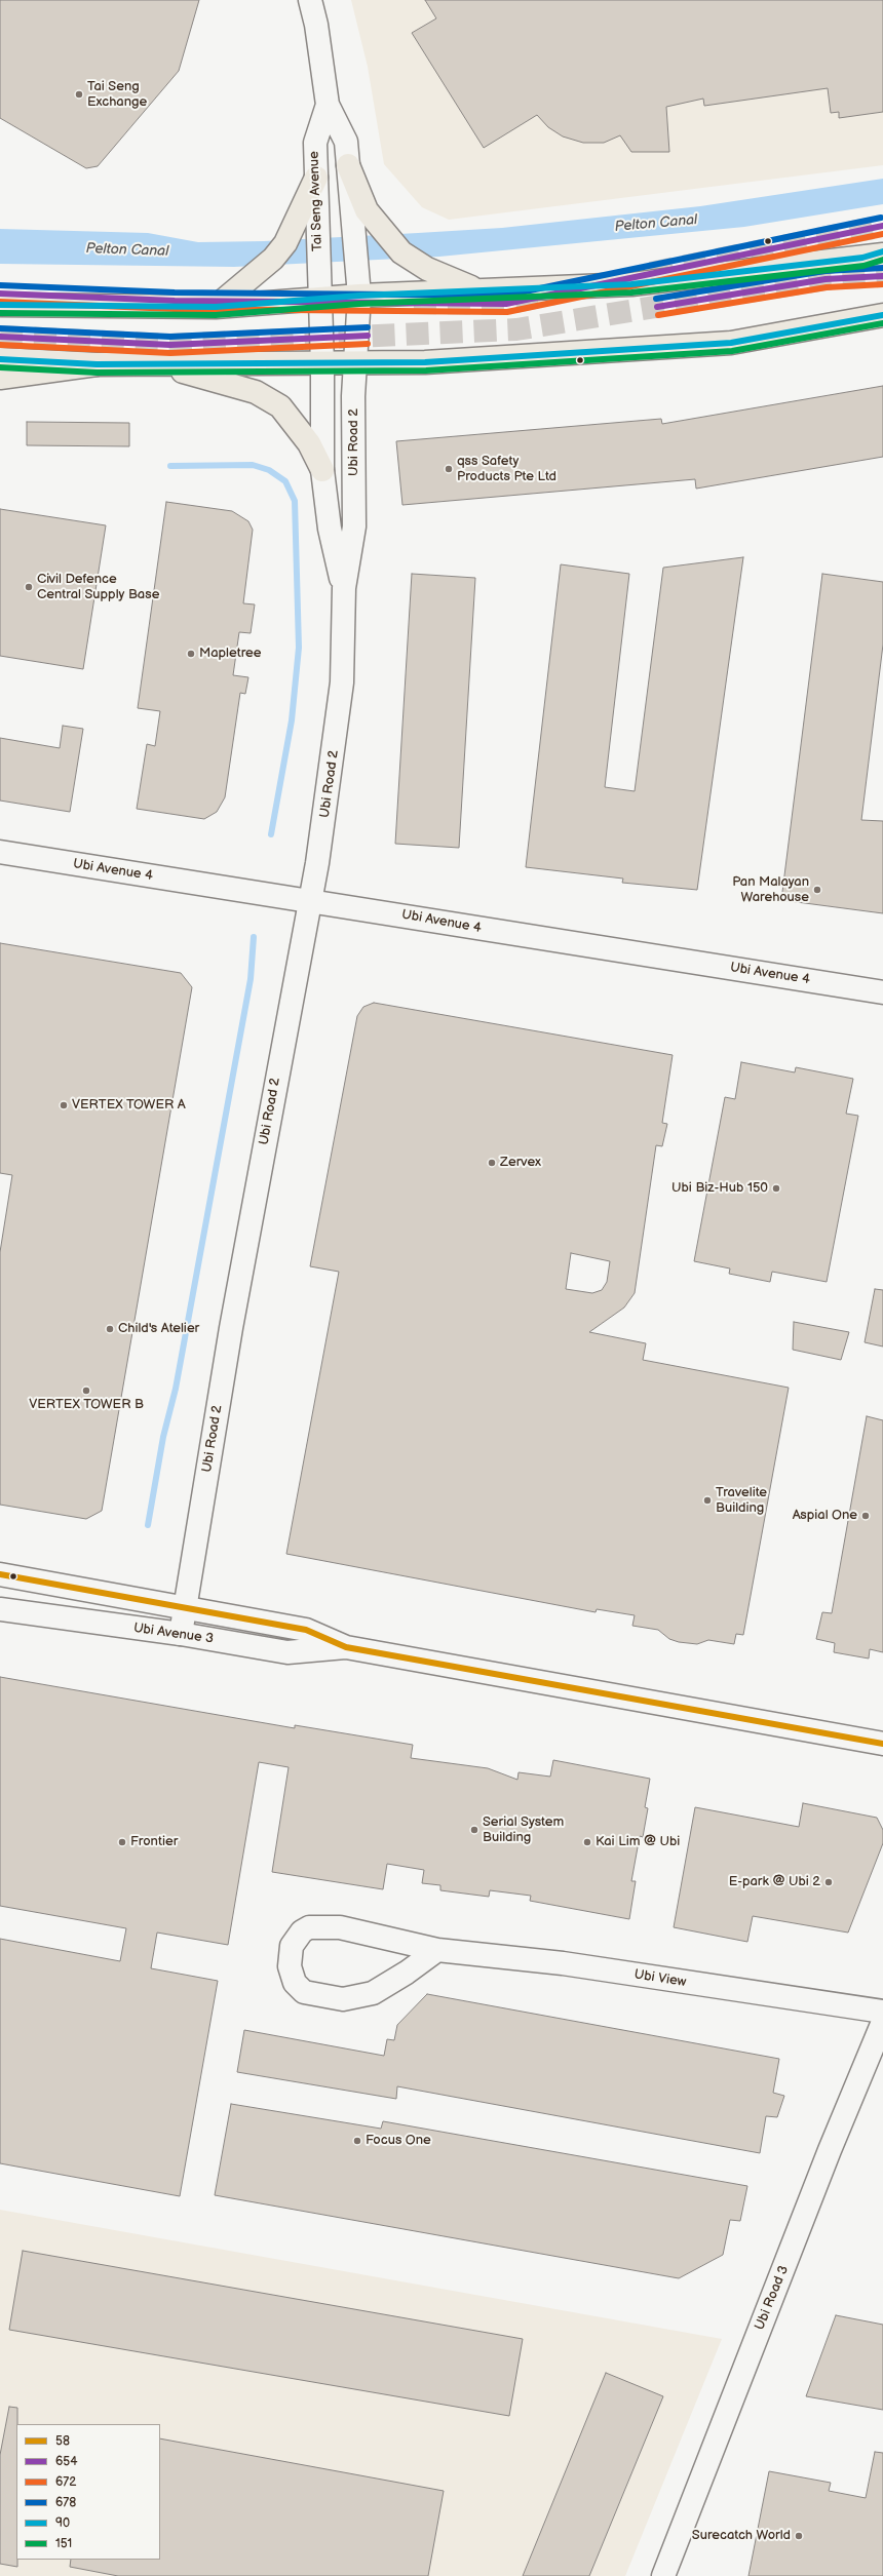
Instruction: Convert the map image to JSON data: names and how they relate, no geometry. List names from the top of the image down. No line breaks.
{"streets":{"street":["Tai Seng Avenue","Ubi Road 2","Ubi Avenue 4","Ubi Avenue 3","Ubi View","Ubi Road 3"]},"crossings":[["Tai Seng Avenue","Ubi Road 2"],["Ubi Road 2","Ubi Avenue 4"],["Ubi Road 2","Ubi Avenue 3"]],"water":["Pelton Canal"],"places":["Tai Seng Exchange","qss Safety Products Pte Ltd","Civil Defence Central Supply Base","Mapletree","Pan Malayan Warehouse","VERTEX TOWER A","Zervex","Ubi Biz-Hub 150","Child's Atelier","VERTEX TOWER B","Travelite Building","Aspial One","Serial System Building","Frontier","Kai Lim @ Ubi","E-park @ Ubi 2","Focus One","Surecatch World"],"lines":["transit line 678","transit line 654","transit line 672","transit line 90","transit line 151","transit line 58"],"legend":["58","654","672","678","90","151"]}
